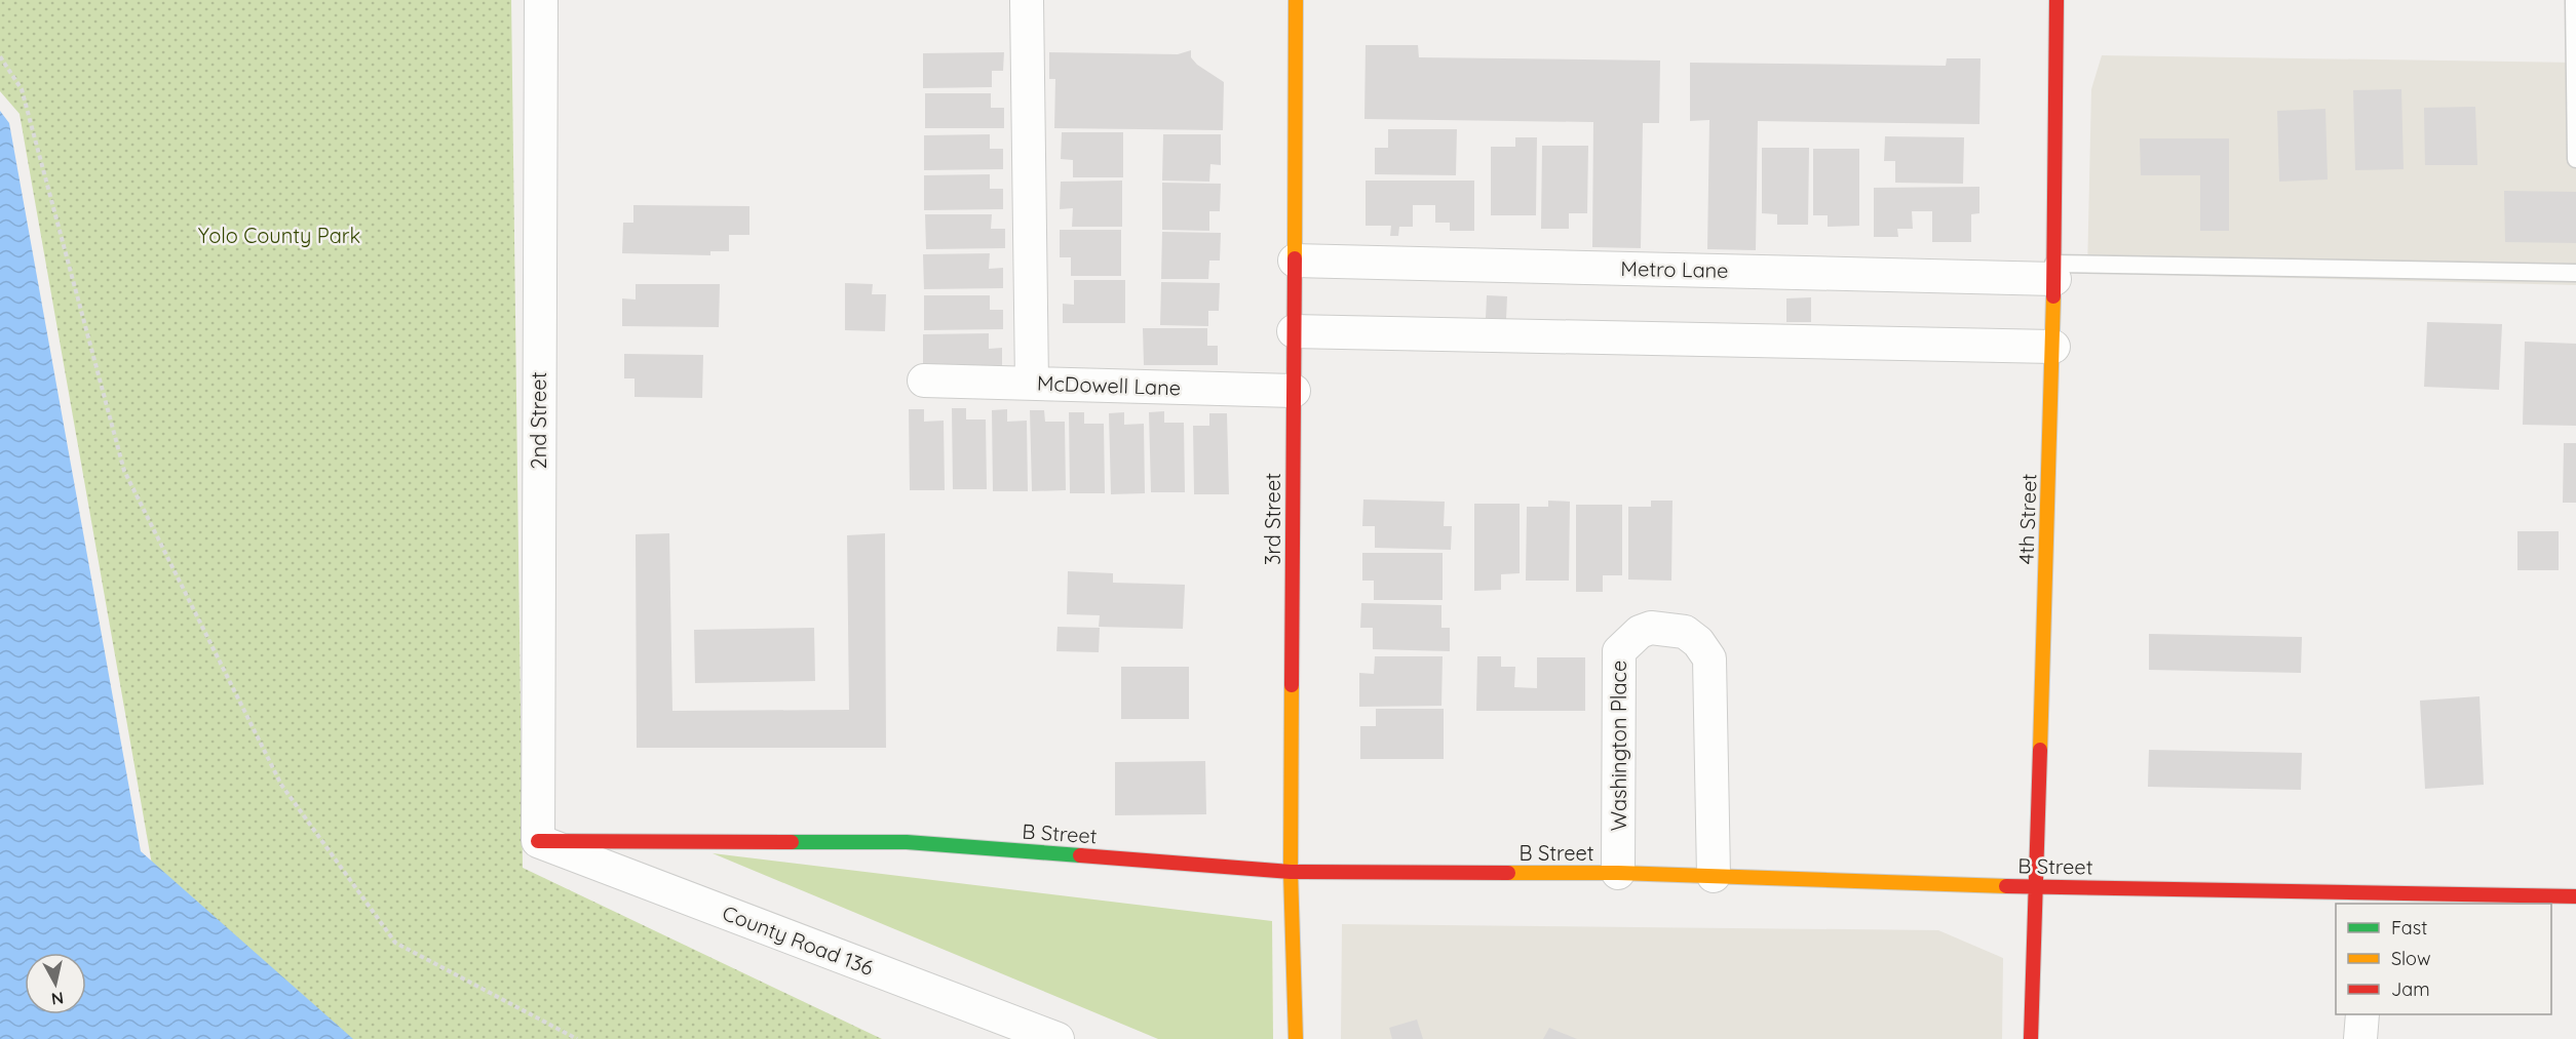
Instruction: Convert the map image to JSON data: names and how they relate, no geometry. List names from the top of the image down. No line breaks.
{"streets":{"street":["Metro Lane","McDowell Lane","2nd Street","3rd Street","4th Street","Washington Place","B Street","County Road 136"]},"crossings":[["Metro Lane","3rd Street"],["Metro Lane","4th Street"],["McDowell Lane","3rd Street"],["2nd Street","B Street"],["2nd Street","County Road 136"],["3rd Street","B Street"],["4th Street","B Street"],["Washington Place","B Street"],["B Street","County Road 136"]],"parks":["Yolo County Park"],"legend":["Fast","Slow","Jam"],"north":"bottom"}
